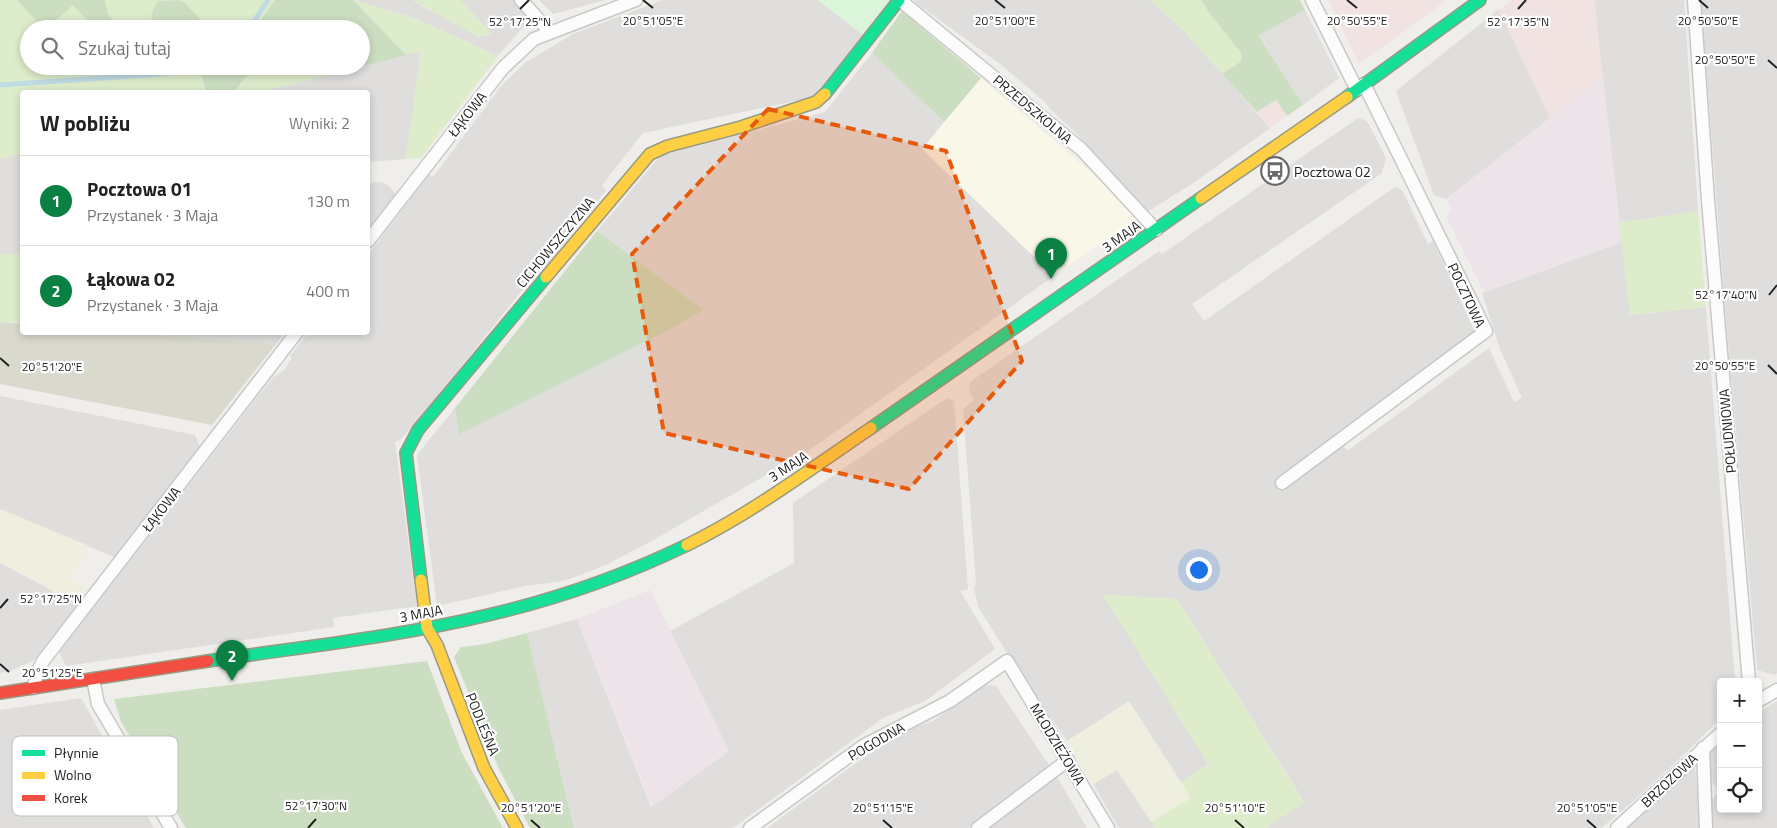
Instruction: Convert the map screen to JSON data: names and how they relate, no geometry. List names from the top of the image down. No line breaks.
{"streets":{"street":["PRZEDSZKOLNA","ŁĄKOWA","3 MAJA","CICHOWSZCZYZNA","POCZTOWA","POŁUDNIOWA","PODLEŚNA","POGODNA","MŁODZIEŻOWA","BRZOZOWA"]},"crossings":[["PRZEDSZKOLNA","3 MAJA"],["PRZEDSZKOLNA","CICHOWSZCZYZNA"],["ŁĄKOWA","3 MAJA"],["3 MAJA","CICHOWSZCZYZNA"],["3 MAJA","POCZTOWA"],["3 MAJA","PODLEŚNA"],["CICHOWSZCZYZNA","PODLEŚNA"],["POGODNA","MŁODZIEŻOWA"]],"places":{"bus stop":["Pocztowa 02"]},"legend":["Płynnie","Wolno","Korek"],"page":{"search":"Szukaj tutaj","heading":["W pobliżu","Wyniki: 2"],"list":[{"mark":"1","name":"Pocztowa 01","note":"Przystanek · 3 Maja","value":"130 m"},{"mark":"2","name":"Łąkowa 02","note":"Przystanek · 3 Maja","value":"400 m"}],"pins":["1","2"],"map_buttons":["+","−"]},"coordinates":["20°51'05\"E","20°51'00\"E","20°50'55\"E","20°50'50\"E","52°17'25\"N","52°17'35\"N","52°17'40\"N","20°51'20\"E","20°51'25\"E","52°17'30\"N","20°51'15\"E","20°51'10\"E"]}
